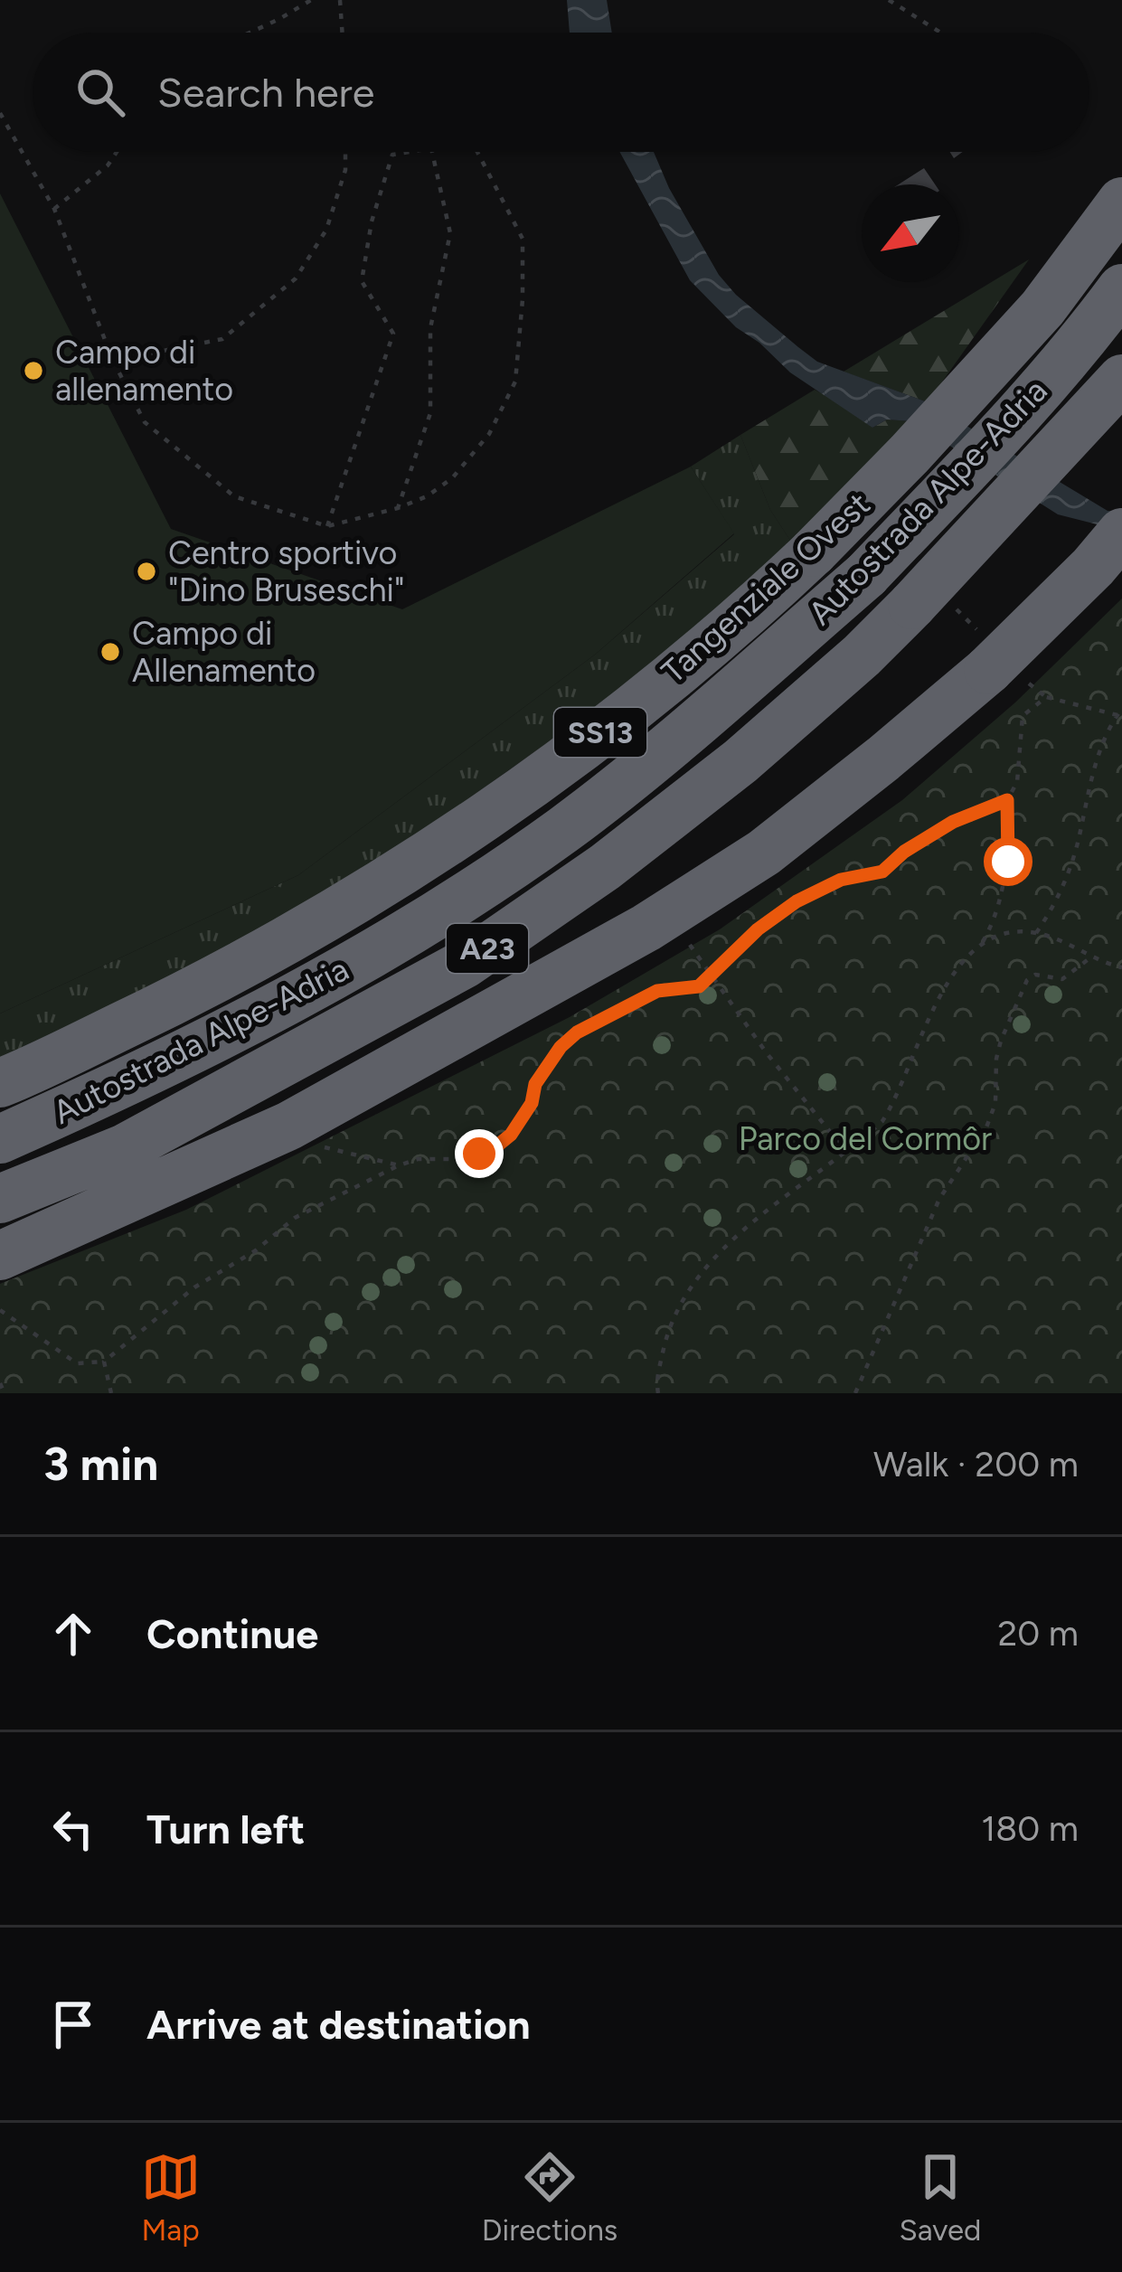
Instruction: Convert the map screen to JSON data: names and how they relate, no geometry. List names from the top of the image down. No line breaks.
{"streets":{"highway":["Autostrada Alpe-Adria","Tangenziale Ovest","SS13","A23"]},"parks":["Parco del Cormôr"],"places":["Campo di allenamento","Centro sportivo \"Dino Bruseschi\"","Campo di Allenamento"],"north":"bottom left","page":{"search":"Search here","heading":["3 min","Walk · 200 m"],"list":[["Continue","20 m"],["Turn left","180 m"],"Arrive at destination"],"nav":["Map","Directions","Saved"]}}
